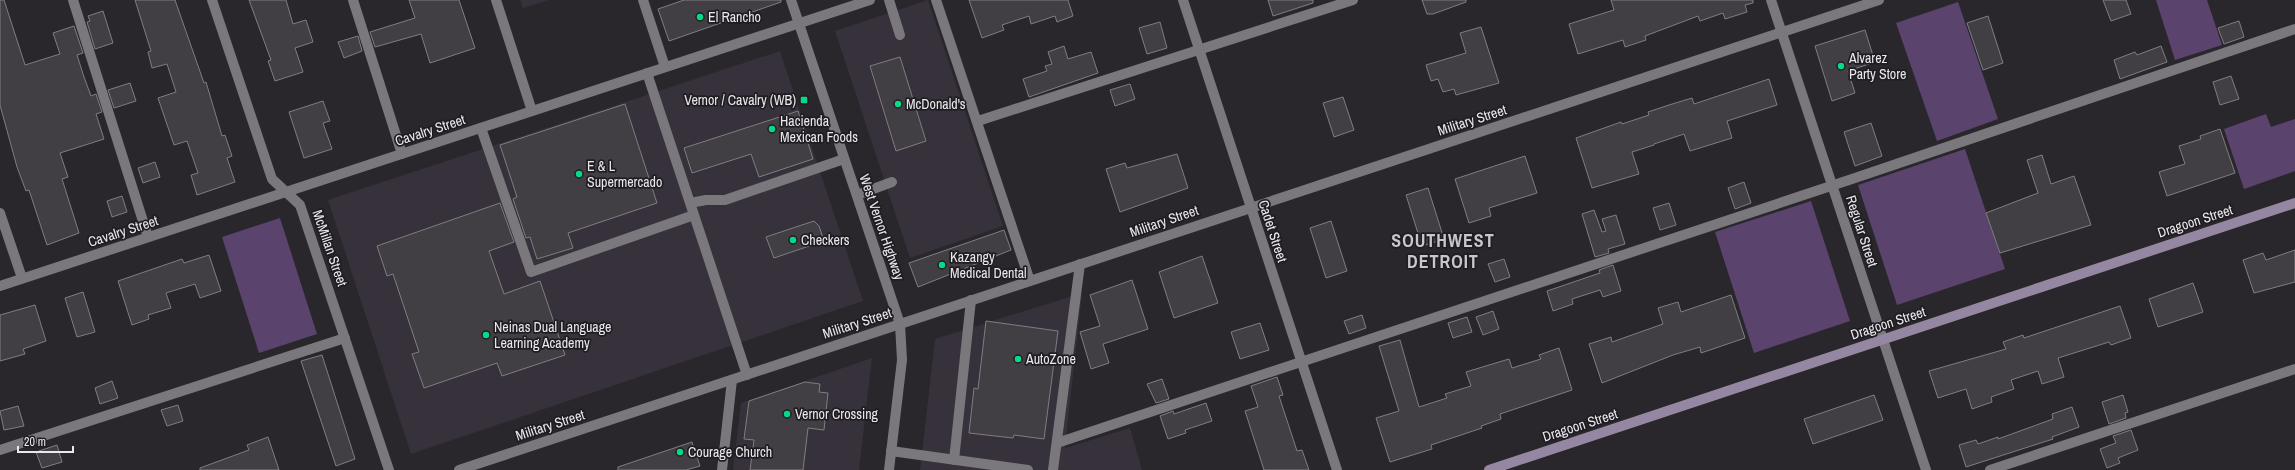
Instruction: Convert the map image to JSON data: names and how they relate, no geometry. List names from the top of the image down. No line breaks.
{"streets":{"main road":["Dragoon Street"],"street":["Military Street","Cavalry Street","West Vernor Highway","Cadet Street","Regular Street","McMillan Street"]},"crossings":[["Military Street","West Vernor Highway"],["Military Street","Cadet Street"],["Military Street","Regular Street"],["Cavalry Street","West Vernor Highway"],["Cavalry Street","McMillan Street"],["Dragoon Street","Regular Street"]],"districts":["SOUTHWEST DETROIT"],"places":{"other":["El Rancho","Alvarez Party Store","McDonald's","Hacienda Mexican Foods","E & L Supermercado","Checkers","Kazangy Medical Dental","Neinas Dual Language Learning Academy","AutoZone","Vernor Crossing","Courage Church"],"transit":["Vernor / Cavalry (WB)"]},"scale_bar":"20 m"}
